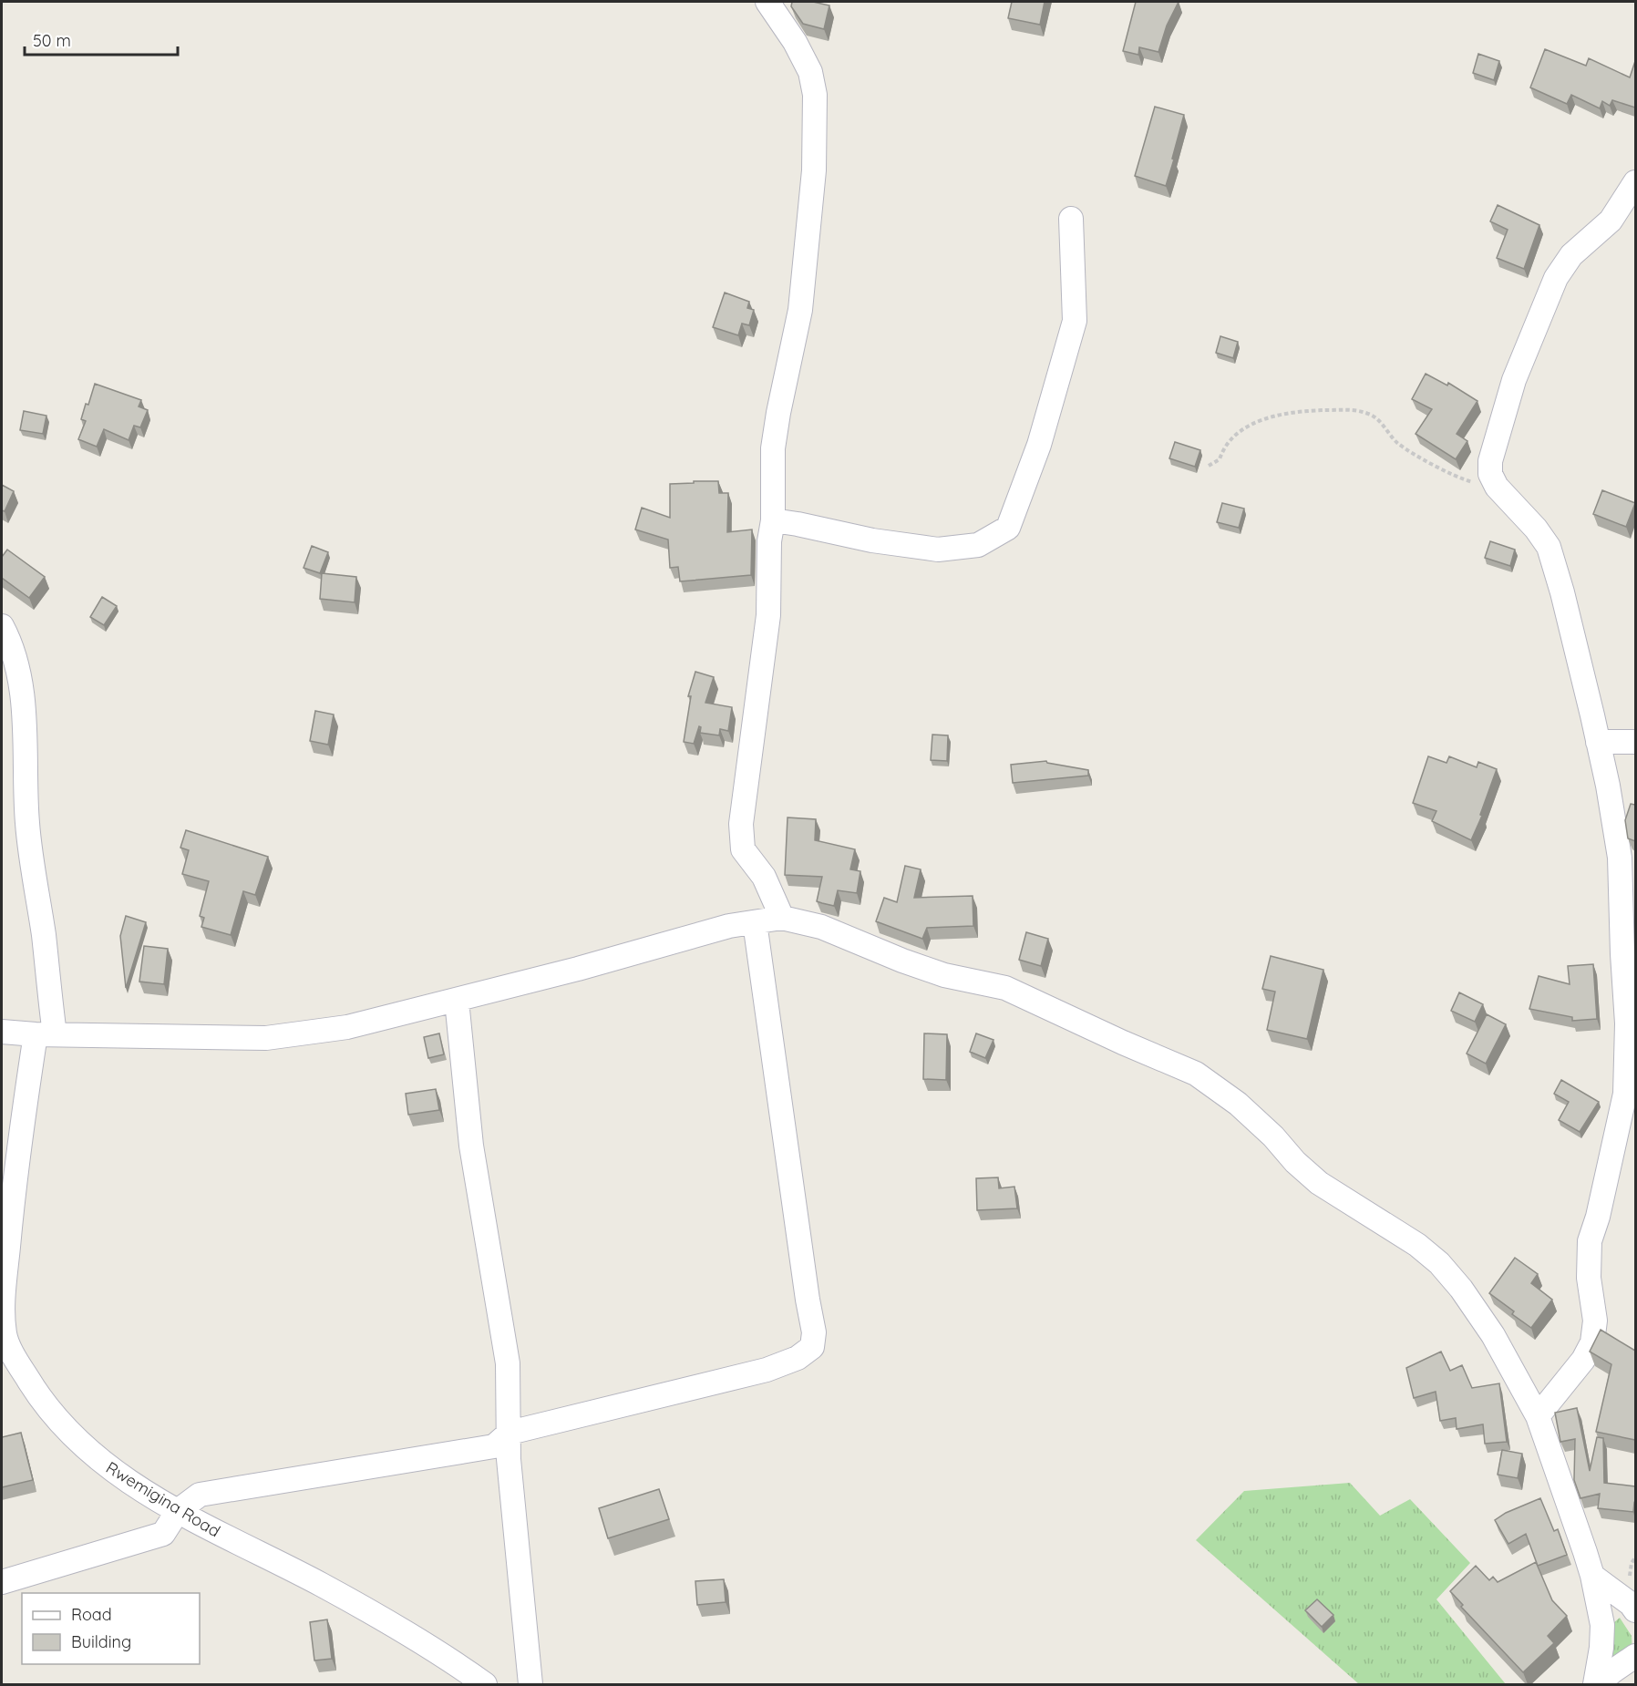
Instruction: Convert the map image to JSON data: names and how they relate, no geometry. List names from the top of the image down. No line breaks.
{"streets":{"street":["Rwemigina Road"]},"legend":["Road","Building"],"scale_bar":"50 m"}
